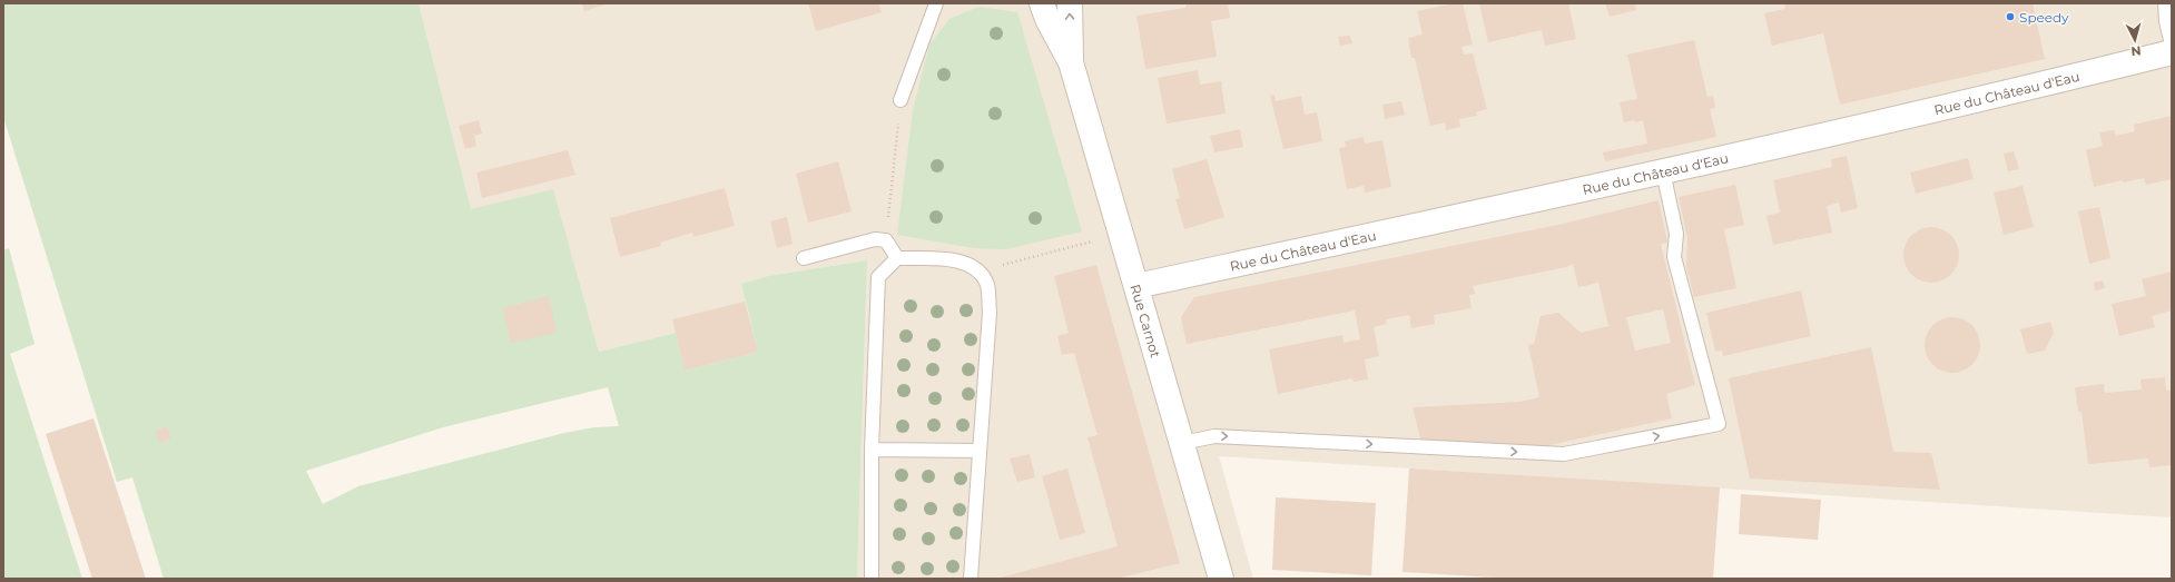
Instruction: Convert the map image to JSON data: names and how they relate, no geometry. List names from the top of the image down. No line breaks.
{"streets":{"street":["Rue du Château d'Eau","Rue Carnot"]},"crossings":[["Rue du Château d'Eau","Rue Carnot"]],"places":["Speedy"],"north":"bottom"}
